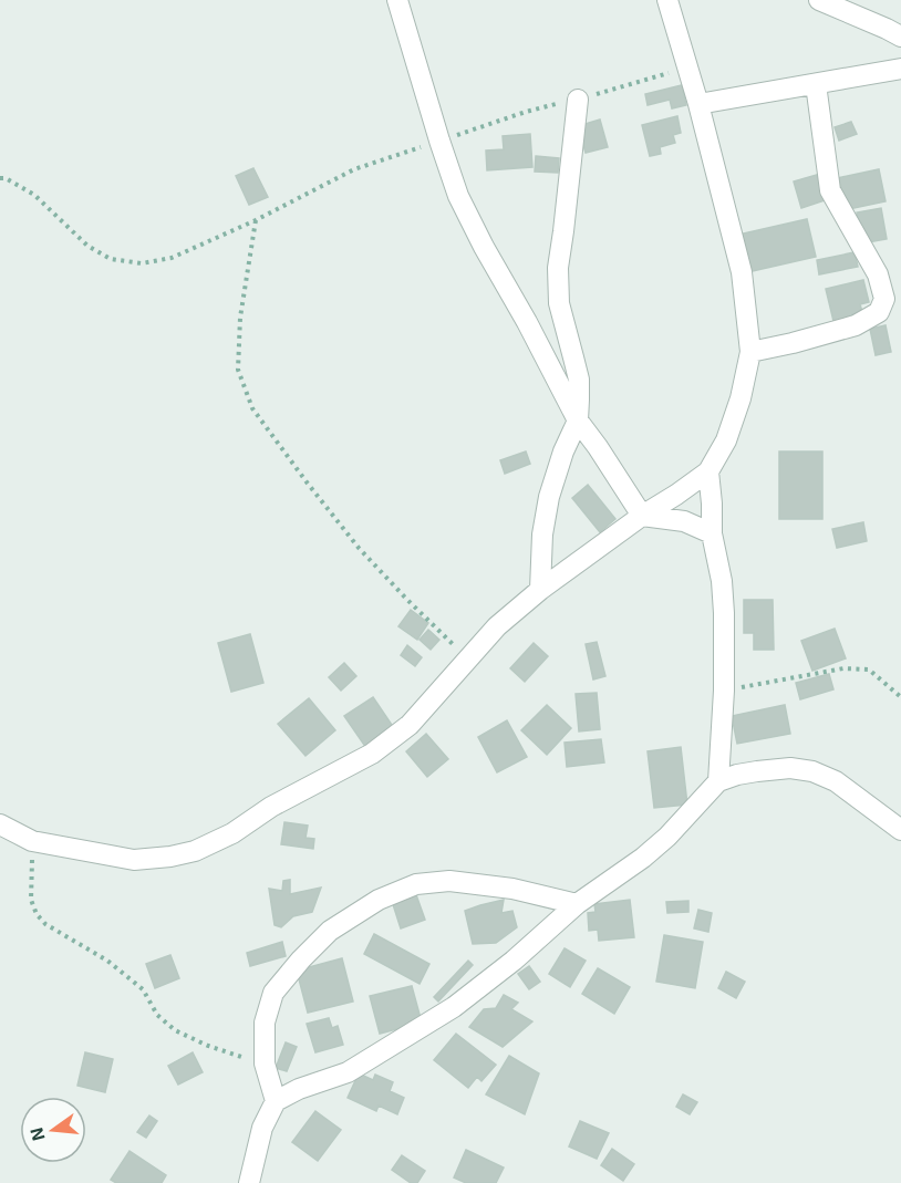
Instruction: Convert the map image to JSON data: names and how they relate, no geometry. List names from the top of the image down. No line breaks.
{"north":"left"}
